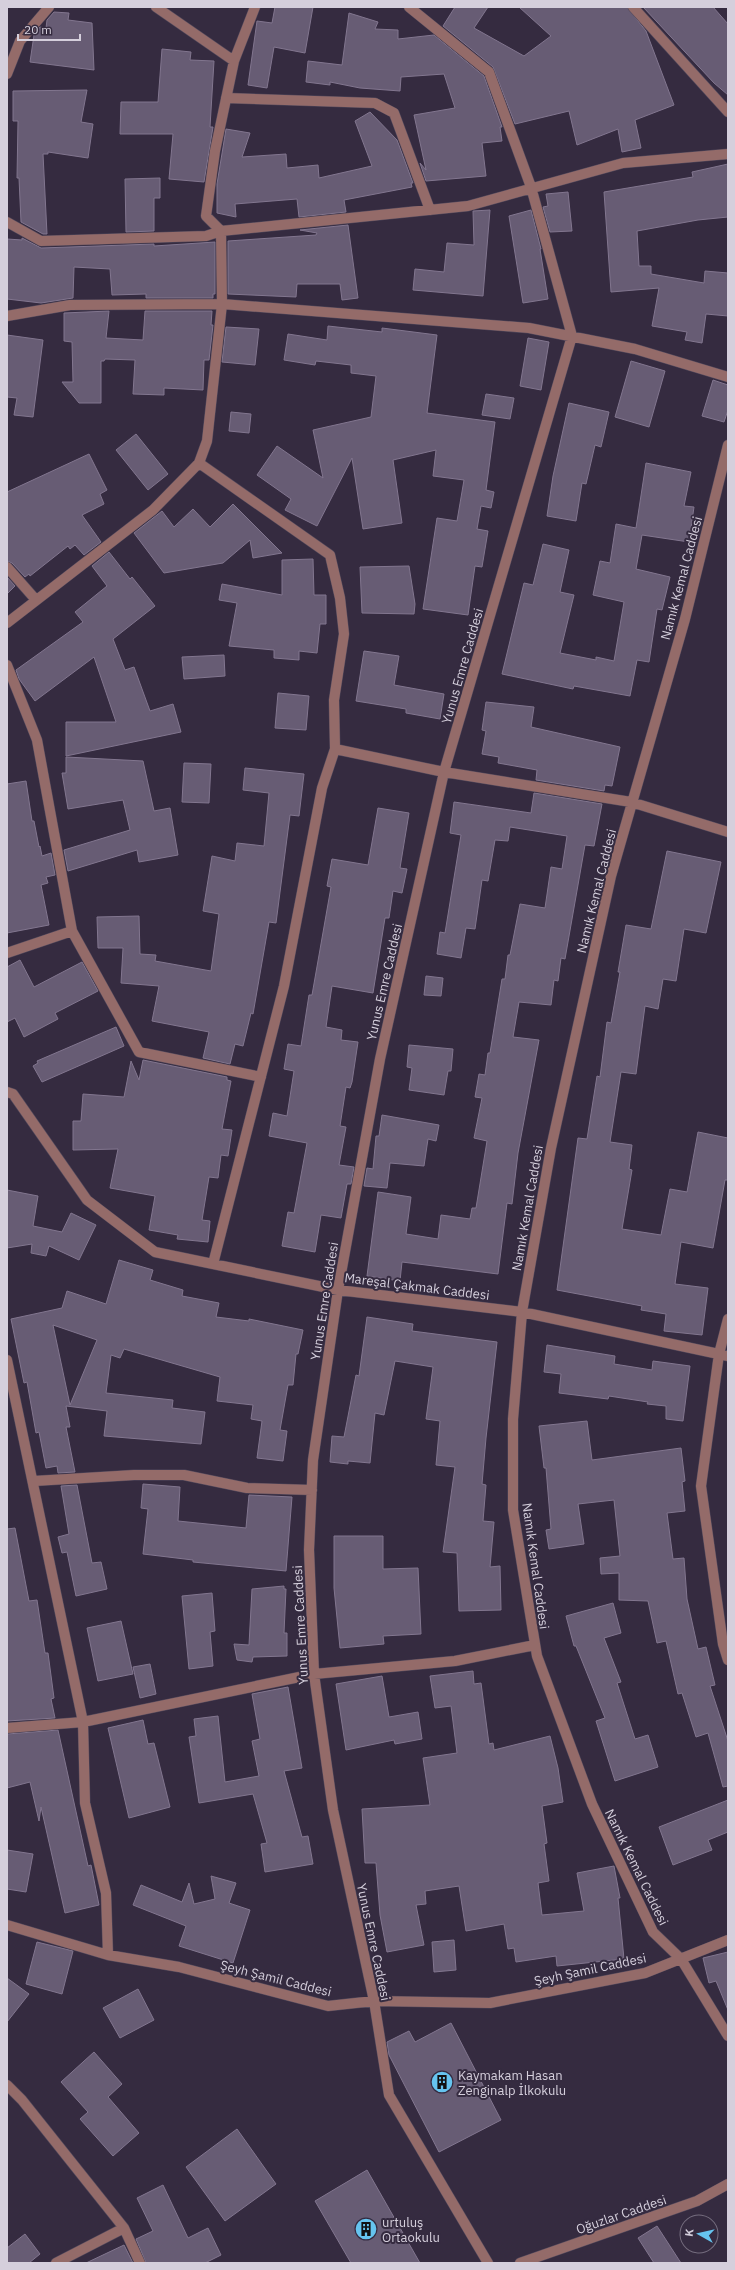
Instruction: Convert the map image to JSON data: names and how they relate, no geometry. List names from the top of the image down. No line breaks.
{"streets":{"street":["Namık Kemal Caddesi","Yunus Emre Caddesi","Mareşal Çakmak Caddesi","Şeyh Şamil Caddesi","Oğuzlar Caddesi"]},"crossings":[["Namık Kemal Caddesi","Mareşal Çakmak Caddesi"],["Namık Kemal Caddesi","Şeyh Şamil Caddesi"],["Yunus Emre Caddesi","Mareşal Çakmak Caddesi"],["Yunus Emre Caddesi","Şeyh Şamil Caddesi"]],"places":{"building":["Kaymakam Hasan Zenginalp İlkokulu","urtuluş Ortaokulu"]},"scale_bar":"20 m","north":"left"}
